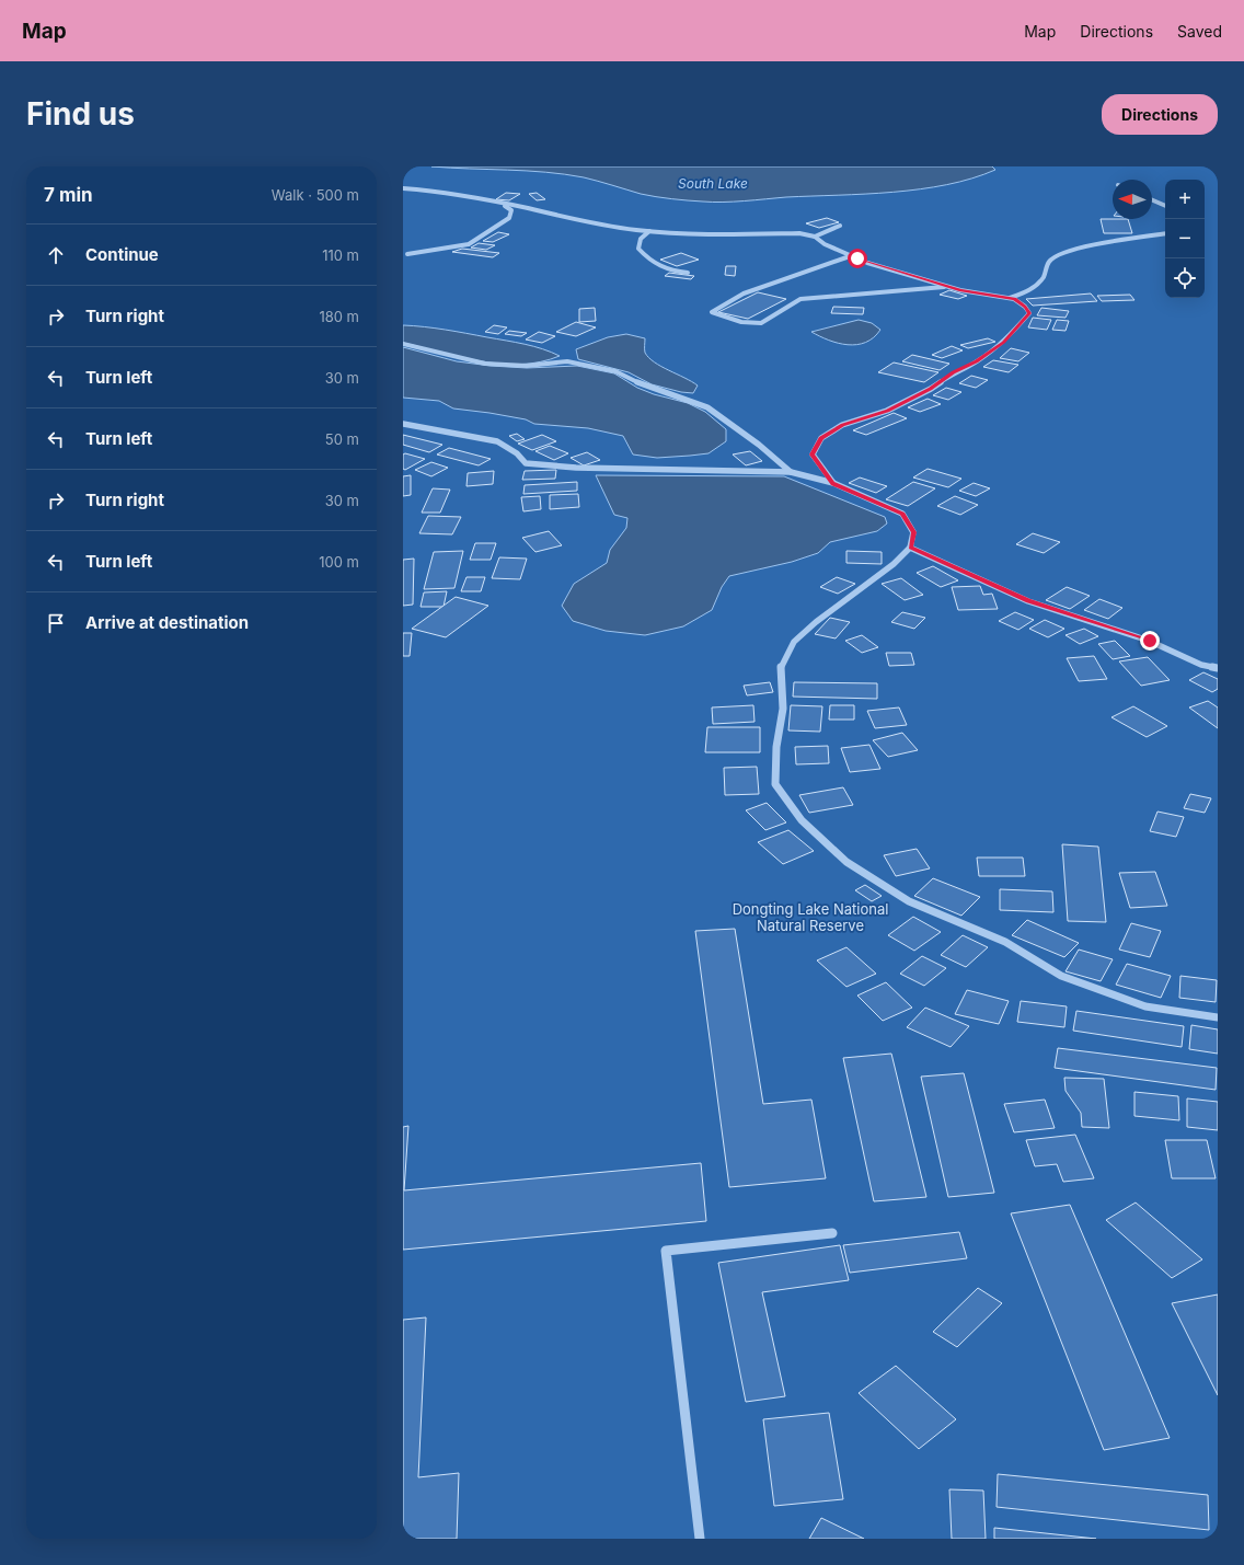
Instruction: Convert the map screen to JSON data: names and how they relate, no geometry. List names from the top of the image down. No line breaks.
{"water":["South Lake"],"parks":["Dongting Lake National Natural Reserve"],"north":"left","page":{"header":"Map","nav":["Map","Directions","Saved"],"buttons":"Directions","title":"Find us","heading":["7 min","Walk · 500 m"],"map_buttons":["+","−"],"list":[["Continue","110 m"],["Turn right","180 m"],["Turn left","30 m"],["Turn left","50 m"],["Turn right","30 m"],["Turn left","100 m"],"Arrive at destination"]}}
